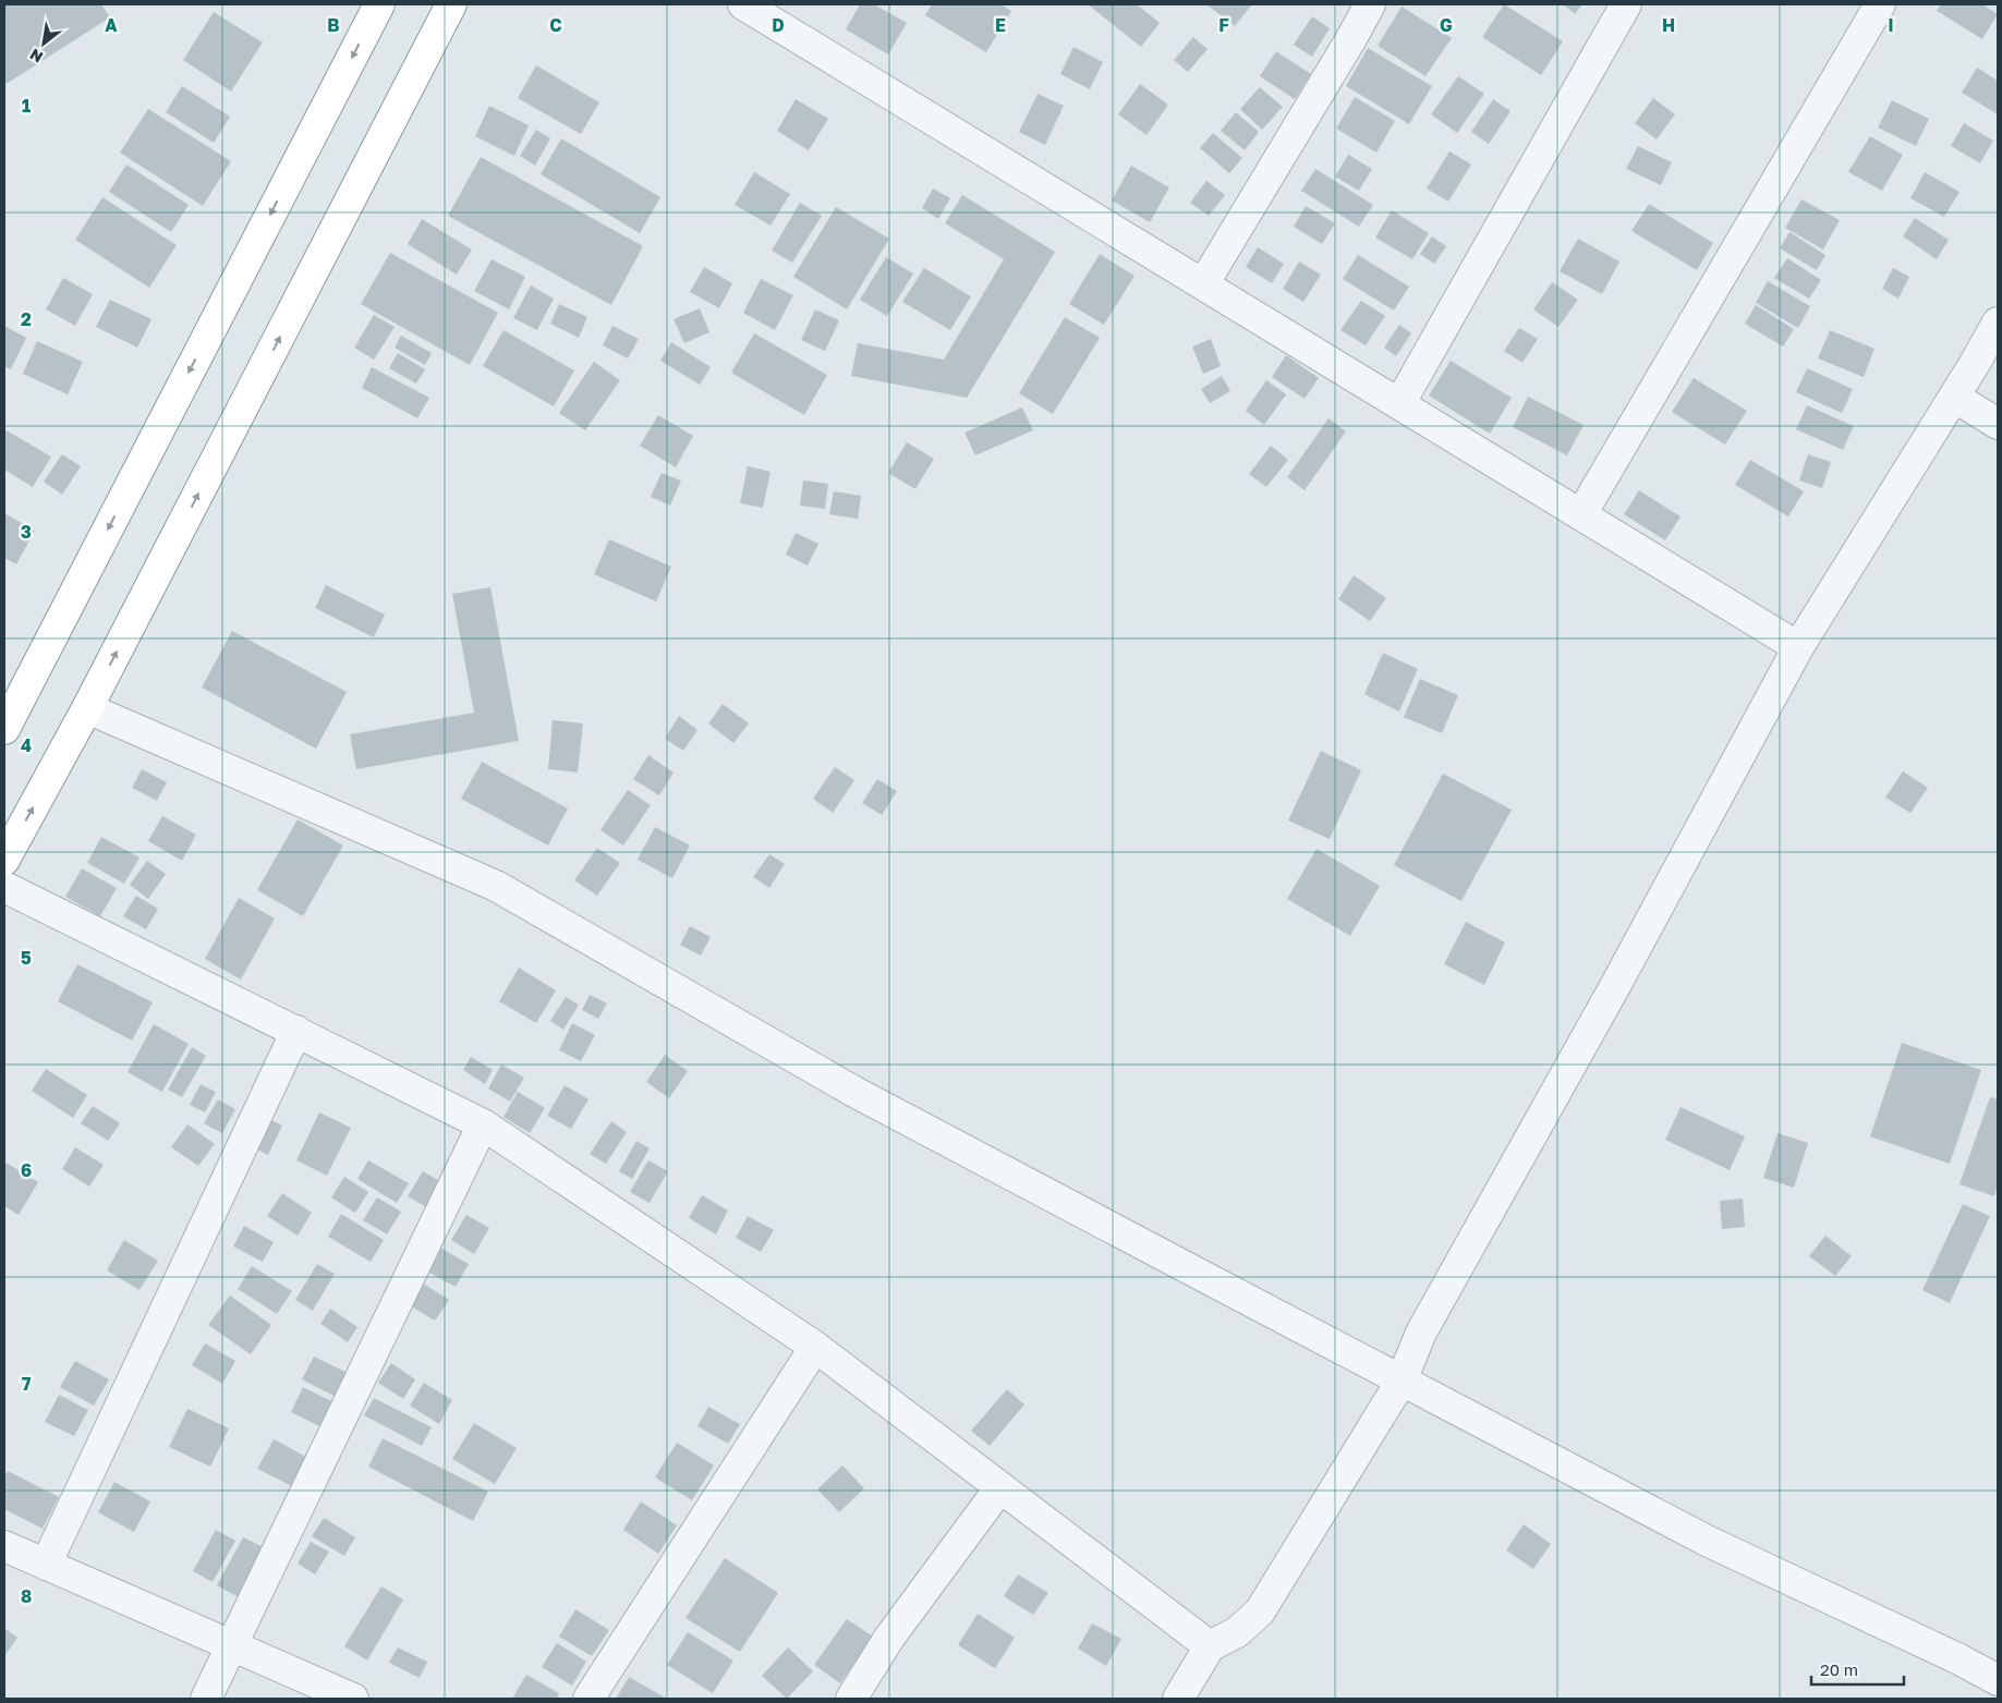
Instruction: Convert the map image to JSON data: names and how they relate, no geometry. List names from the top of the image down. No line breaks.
{"scale_bar":"20 m","north":"bottom left","grid":{"columns":["A","B","C","D","E","F","G","H","I"],"rows":["1","2","3","4","5","6","7","8"]}}
